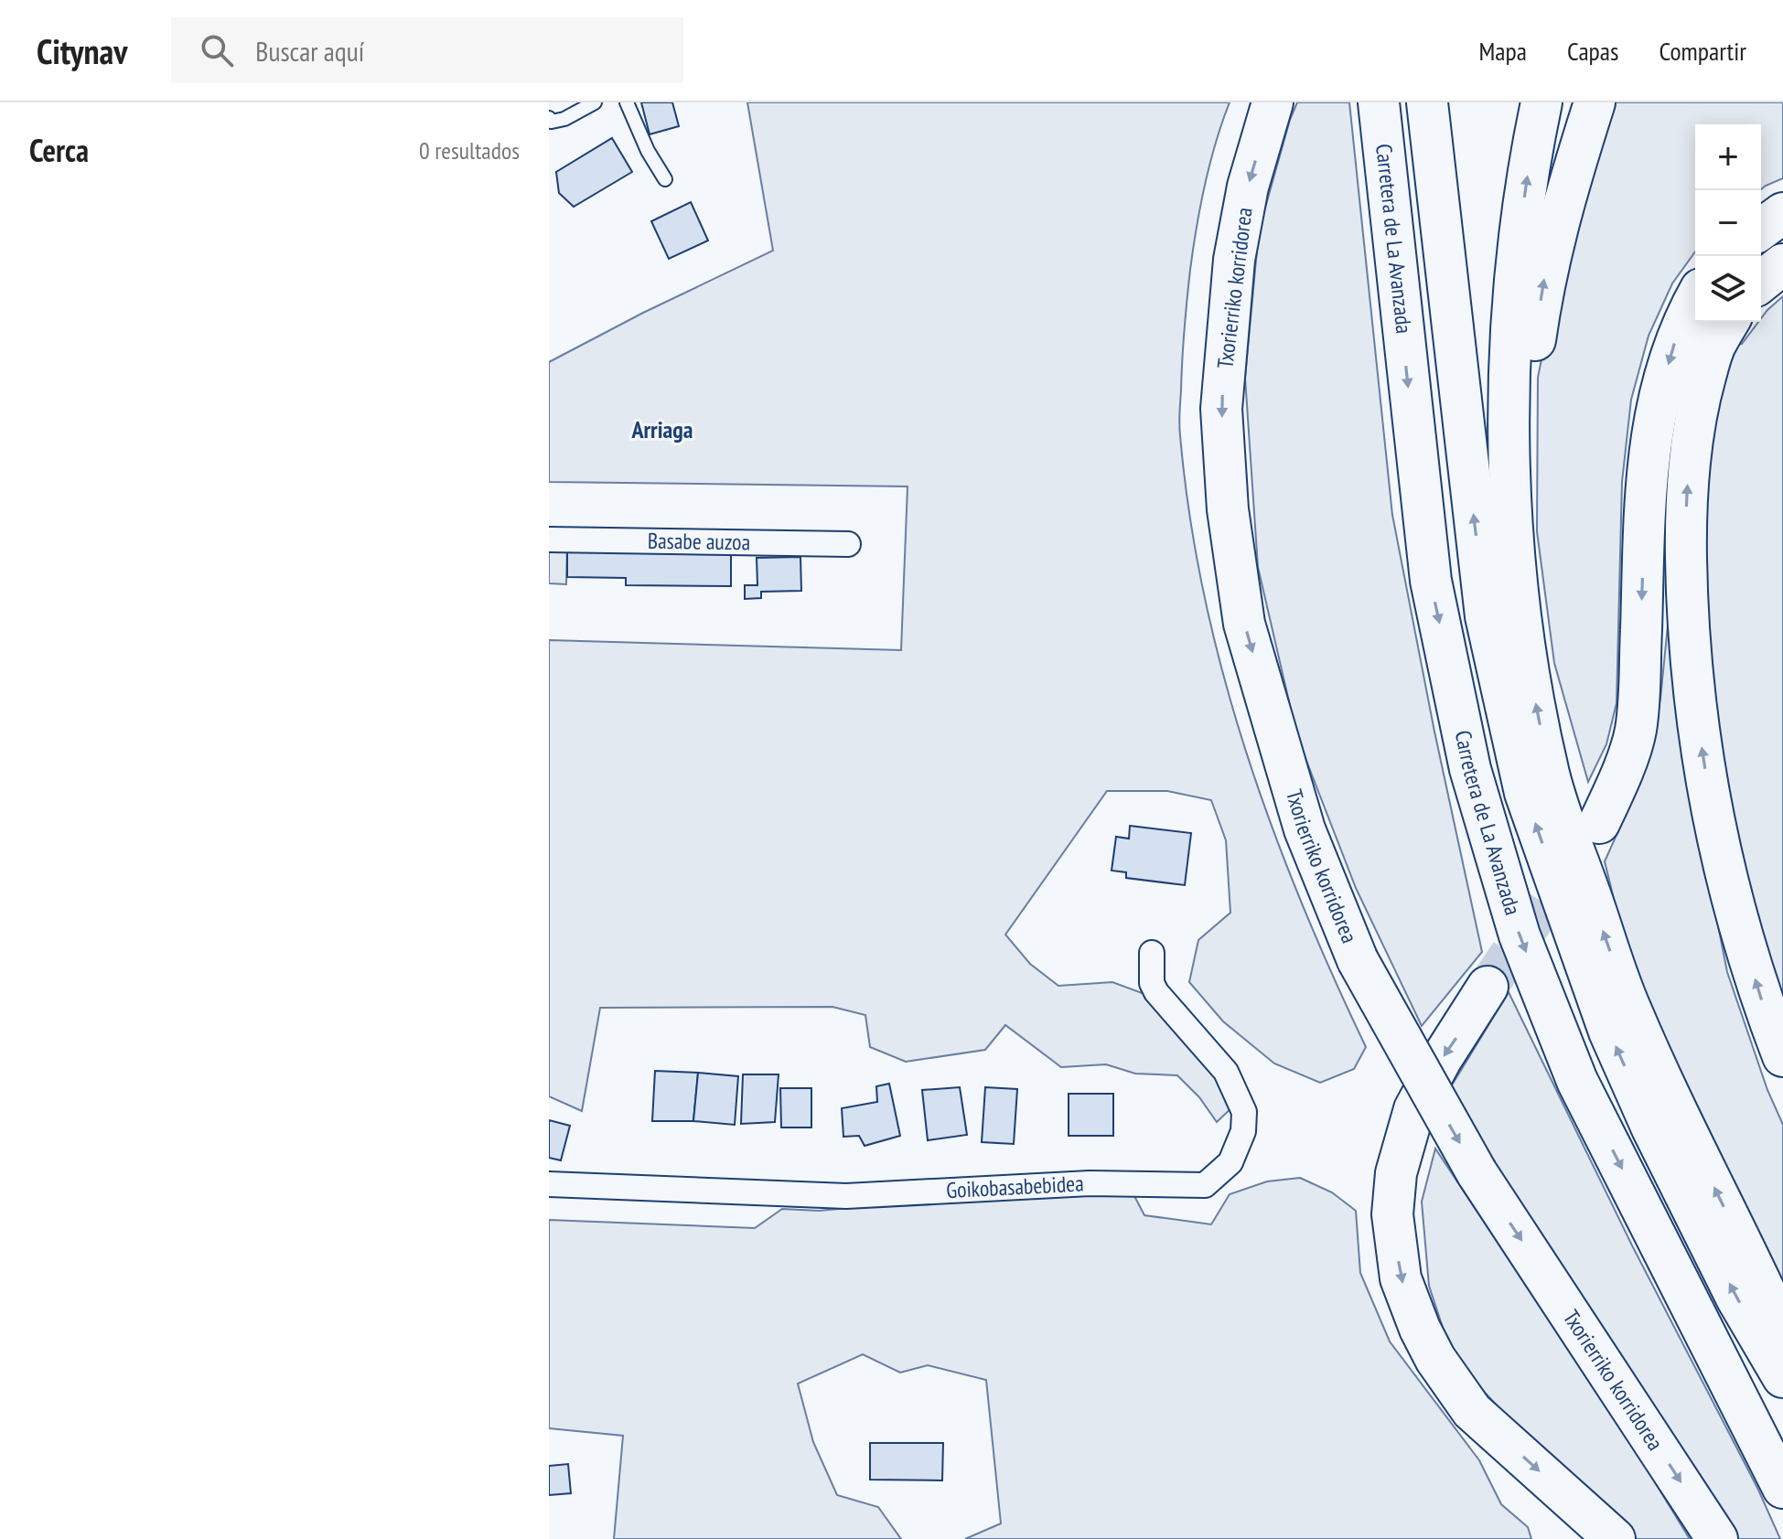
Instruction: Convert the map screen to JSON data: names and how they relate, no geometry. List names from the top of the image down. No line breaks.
{"streets":{"highway":["Carretera de La Avanzada","Txorierriko korridorea"],"street":["Basabe auzoa","Goikobasabebidea"]},"districts":["Arriaga"],"page":{"header":"Citynav","search":"Buscar aquí","nav":["Mapa","Capas","Compartir"],"heading":["Cerca","0 resultados"],"map_buttons":["+","−"]}}
